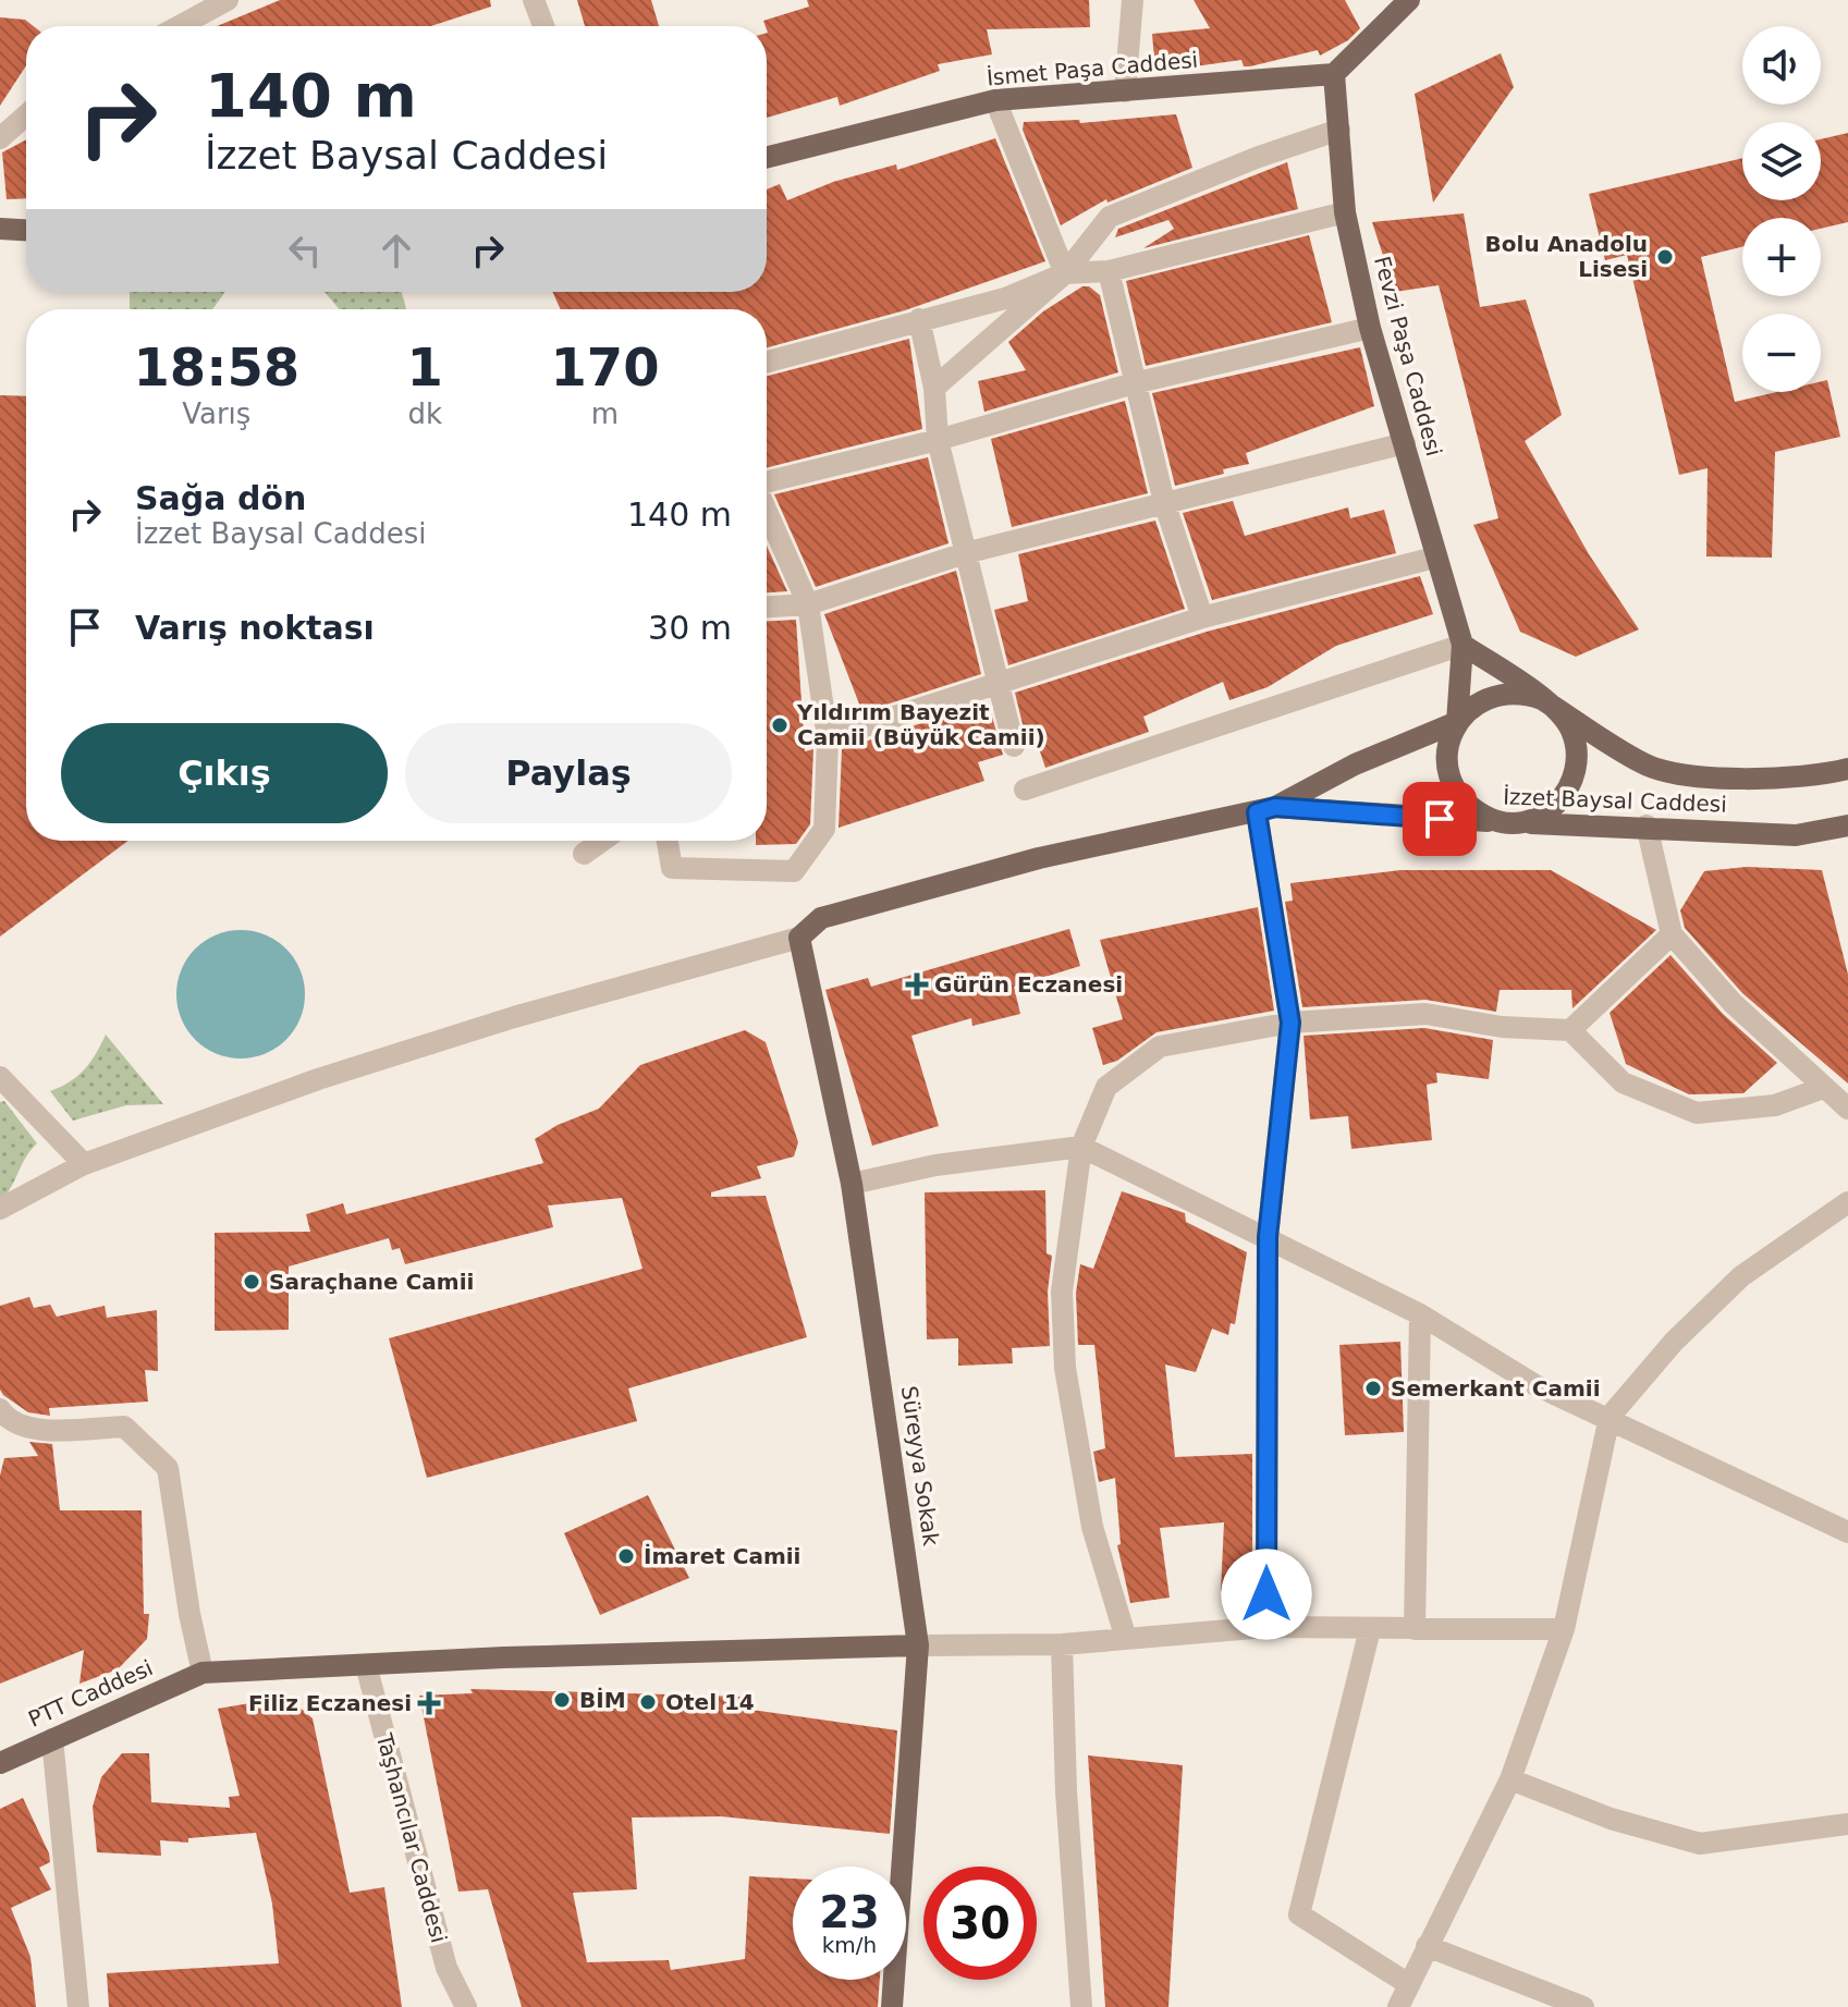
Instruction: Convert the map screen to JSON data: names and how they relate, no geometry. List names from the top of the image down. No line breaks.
{"streets":{"main road":["İsmet Paşa Caddesi","Fevzi Paşa Caddesi","İzzet Baysal Caddesi","Süreyya Sokak","PTT Caddesi"],"street":["Taşhancılar Caddesi"]},"crossings":[["İsmet Paşa Caddesi","Fevzi Paşa Caddesi"],["İzzet Baysal Caddesi","Süreyya Sokak"]],"places":{"other":["Bolu Anadolu Lisesi","Yıldırım Bayezit Camii (Büyük Camii)","Saraçhane Camii","Semerkant Camii","İmaret Camii","BİM","Otel 14"],"health":["Gürün Eczanesi","Filiz Eczanesi"]},"page":{"map_buttons":["+","−"],"turn":["140 m","İzzet Baysal Caddesi"],"eta":["18:58","Varış","1","dk","170","m"],"list":[{"name":"Sağa dön","note":"İzzet Baysal Caddesi","value":"140 m"},{"name":"Varış noktası","value":"30 m"}],"buttons":["Çıkış","Paylaş"],"speed":"23 km/h","limit":"30"}}
